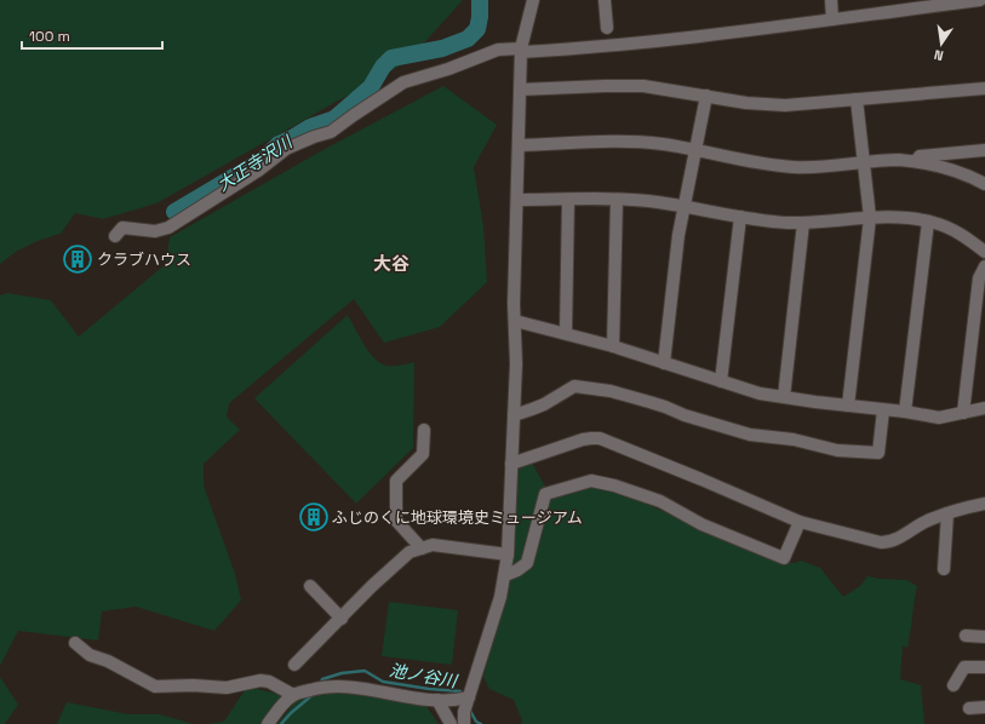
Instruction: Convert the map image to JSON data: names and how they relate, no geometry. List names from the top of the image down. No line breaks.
{"districts":["大谷"],"water":["大正寺沢川","池ノ谷川"],"places":{"building":["クラブハウス","ふじのくに地球環境史ミュージアム"]},"scale_bar":"100 m","north":"bottom"}
